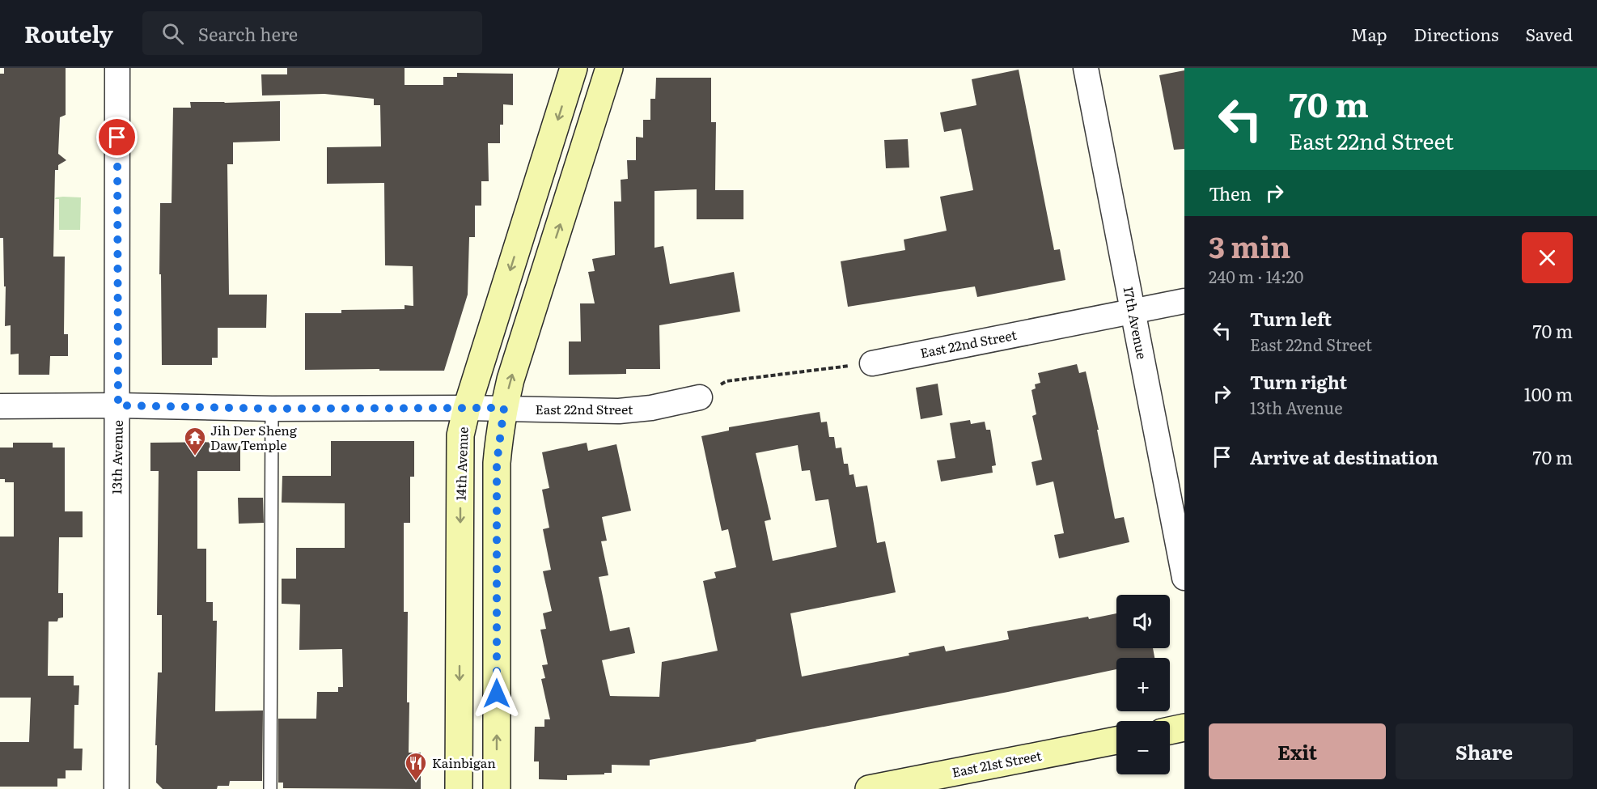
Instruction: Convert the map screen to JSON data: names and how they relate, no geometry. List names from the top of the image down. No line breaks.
{"streets":{"main road":["14th Avenue","East 21st Street"],"street":["17th Avenue","East 22nd Street","13th Avenue"]},"crossings":[["17th Avenue","East 22nd Street"],["East 22nd Street","13th Avenue"],["East 22nd Street","14th Avenue"]],"places":{"temple":["Jih Der Sheng Daw Temple"],"restaurant":["Kainbigan"]},"page":{"header":"Routely","search":"Search here","nav":["Map","Directions","Saved"],"turn":["70 m","East 22nd Street"],"then":"Then","heading":["3 min","240 m · 14:20"],"list":[{"name":"Turn left","note":"East 22nd Street","value":"70 m"},{"name":"Turn right","note":"13th Avenue","value":"100 m"},{"name":"Arrive at destination","value":"70 m"}],"map_buttons":["+","−"],"buttons":["Exit","Share"]}}
